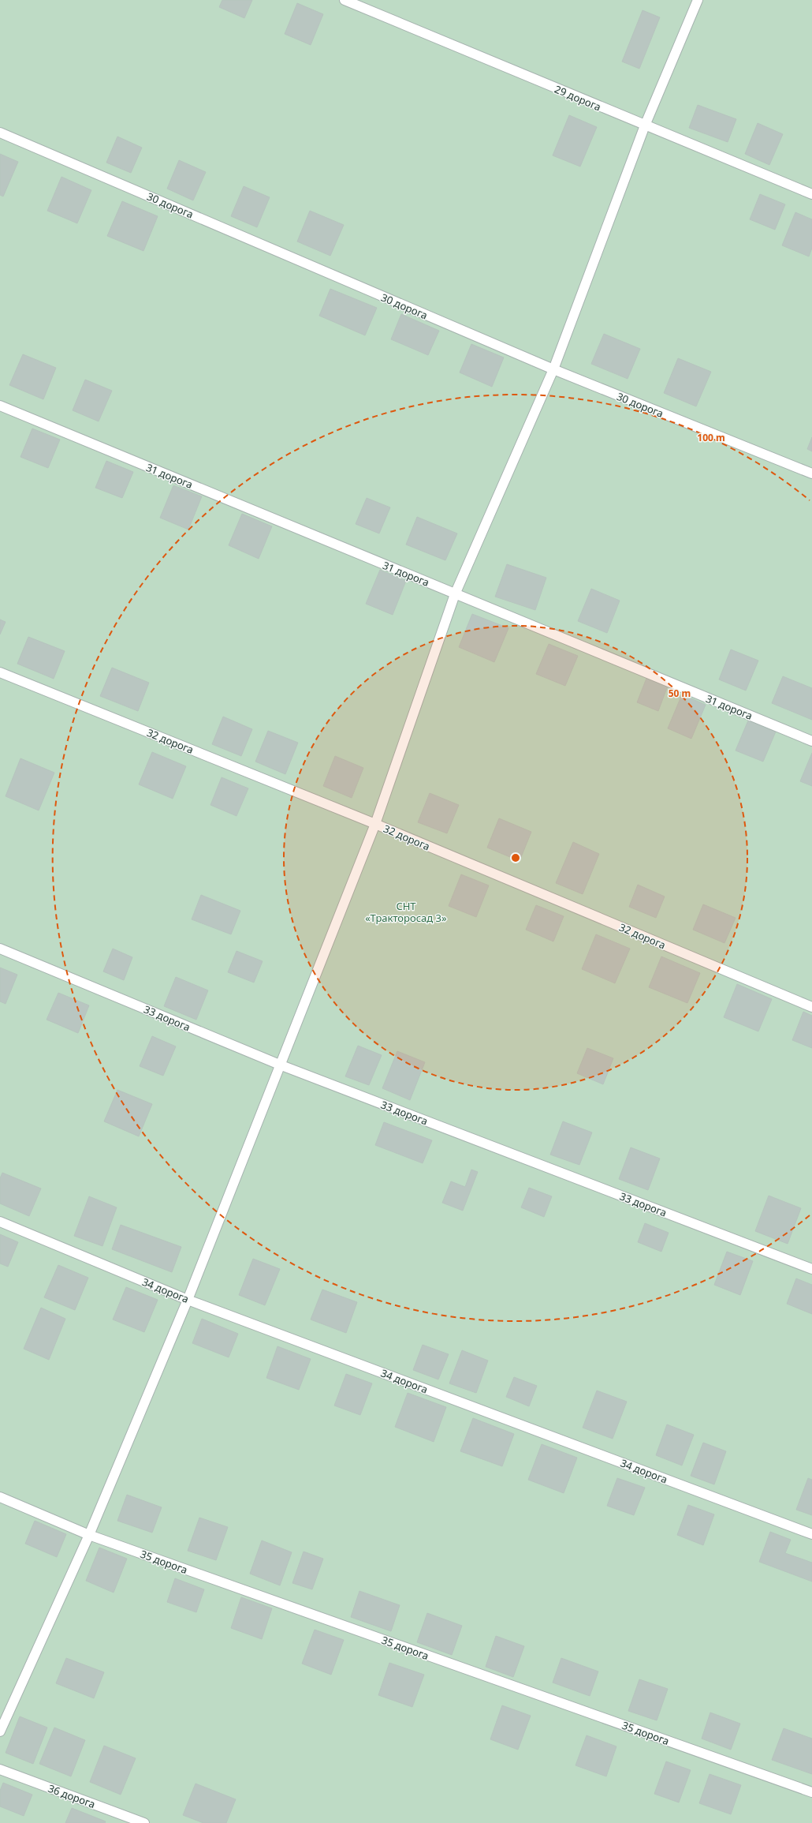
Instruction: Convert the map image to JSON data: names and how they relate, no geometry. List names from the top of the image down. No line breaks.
{"streets":{"street":["29 дорога","30 дорога","31 дорога","32 дорога","33 дорога","34 дорога","35 дорога","36 дорога"]},"parks":["СНТ «Тракторосад 3»"],"rings":["100 m","50 m"]}
